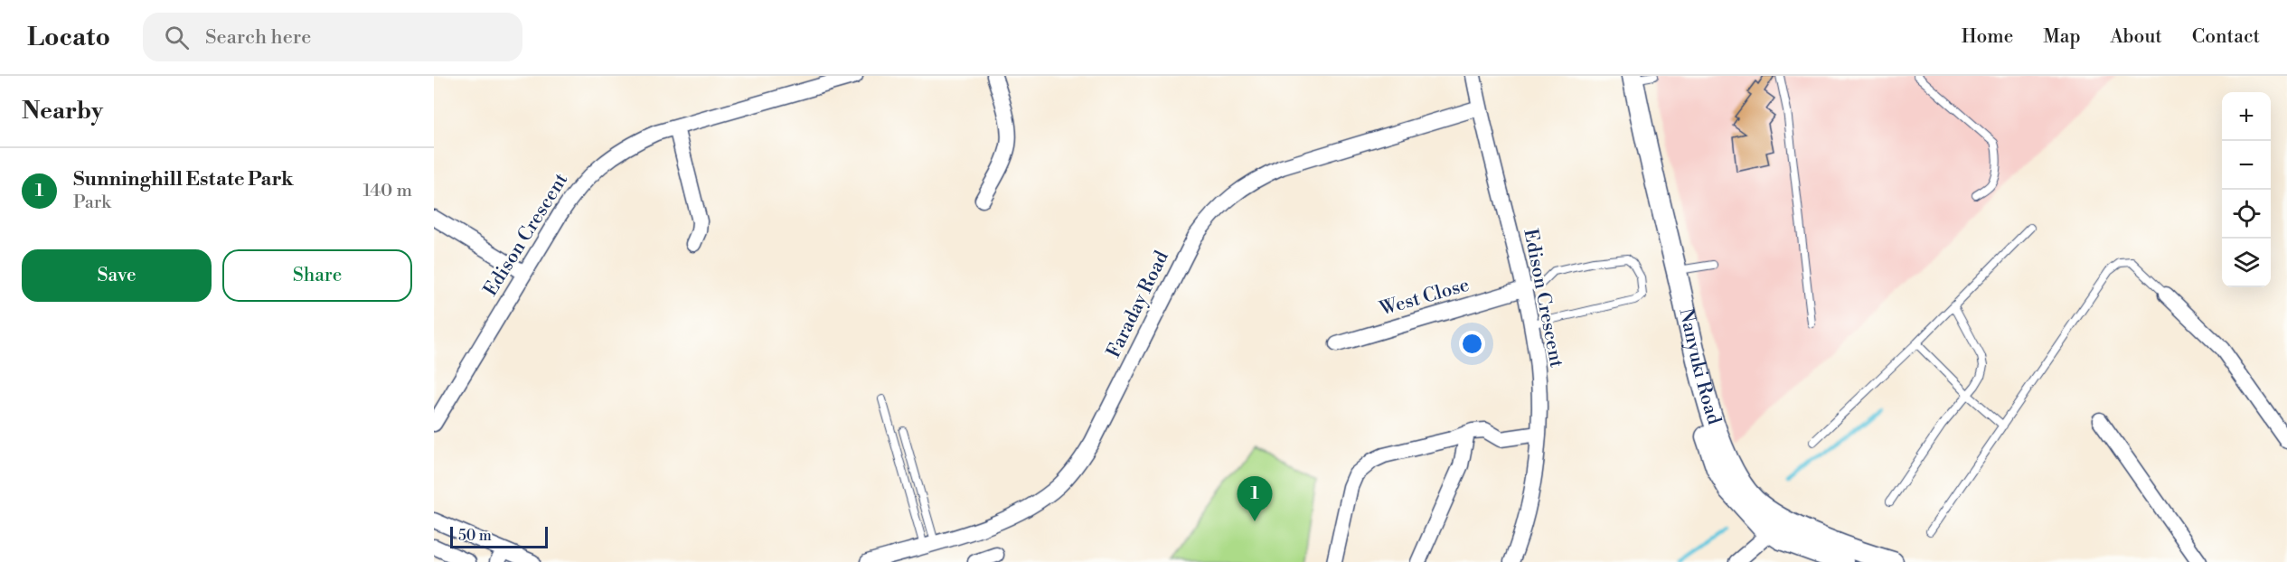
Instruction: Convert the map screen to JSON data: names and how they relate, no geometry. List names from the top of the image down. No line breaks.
{"streets":{"main road":["Nanyuki Road"],"street":["Edison Crescent","West Close","Faraday Road"]},"crossings":[["Edison Crescent","West Close"],["Edison Crescent","Faraday Road"]],"scale_bar":"50 m","page":{"header":"Locato","search":"Search here","nav":["Home","Map","About","Contact"],"heading":"Nearby","map_buttons":["+","−"],"list":[{"mark":"1","name":"Sunninghill Estate Park","note":"Park","value":"140 m"}],"buttons":["Save","Share"],"pins":"1","scale":"50 m"}}
